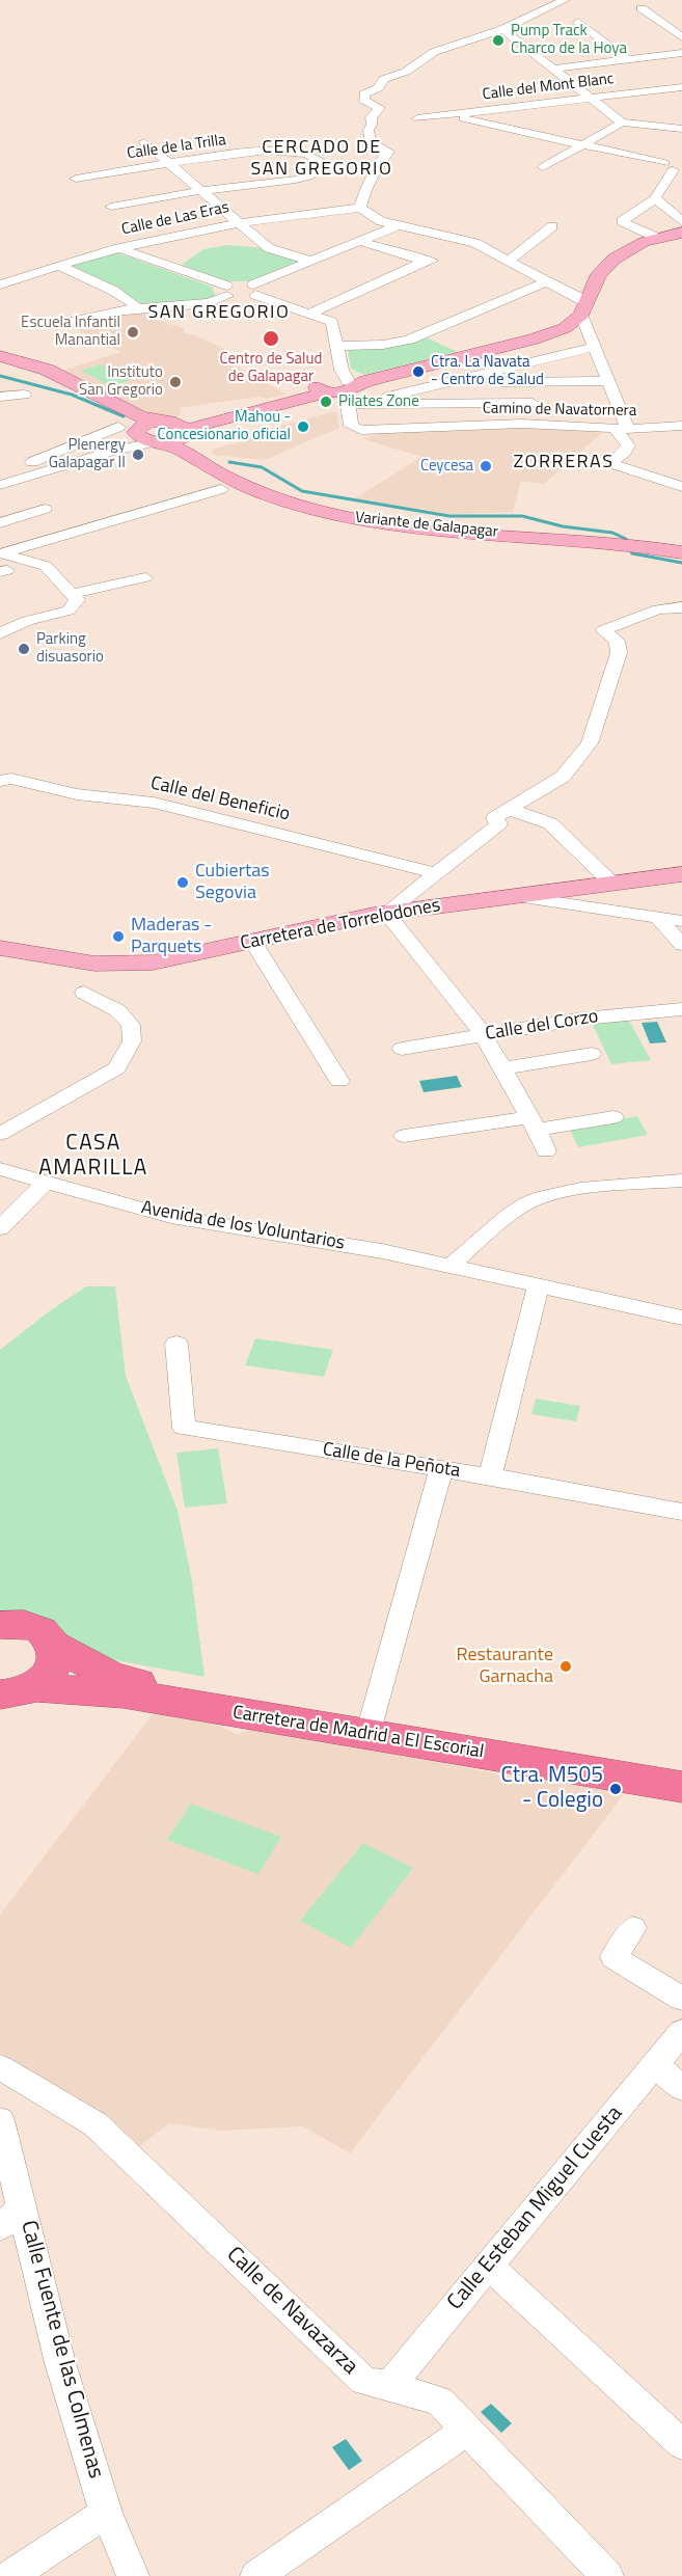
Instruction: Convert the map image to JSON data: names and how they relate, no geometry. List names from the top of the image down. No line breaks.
{"streets":{"highway":["Carretera de Madrid a El Escorial"],"main road":["Variante de Galapagar","Carretera de Torrelodones"],"street":["Calle del Mont Blanc","Calle de la Trilla","Calle de Las Eras","Camino de Navatornera","Calle del Beneficio","Calle del Corzo","Avenida de los Voluntarios","Calle de la Peñota","Calle Esteban Miguel Cuesta","Calle de Navazarza","Calle Fuente de las Colmenas"]},"crossings":[["Calle Esteban Miguel Cuesta","Calle de Navazarza"]],"districts":["CERCADO DE SAN GREGORIO","SAN GREGORIO","ZORRERAS","CASA AMARILLA"],"places":["Pump Track Charco de la Hoya","Escuela Infantil Manantial","Centro de Salud de Galapagar","Ctra. La Navata - Centro de Salud","Instituto San Gregorio","Pilates Zone","Mahou - Concesionario oficial","Plenergy Galapagar II","Ceycesa","Parking disuasorio","Cubiertas Segovia","Maderas - Parquets","Restaurante Garnacha","Ctra. M505 - Colegio"]}
